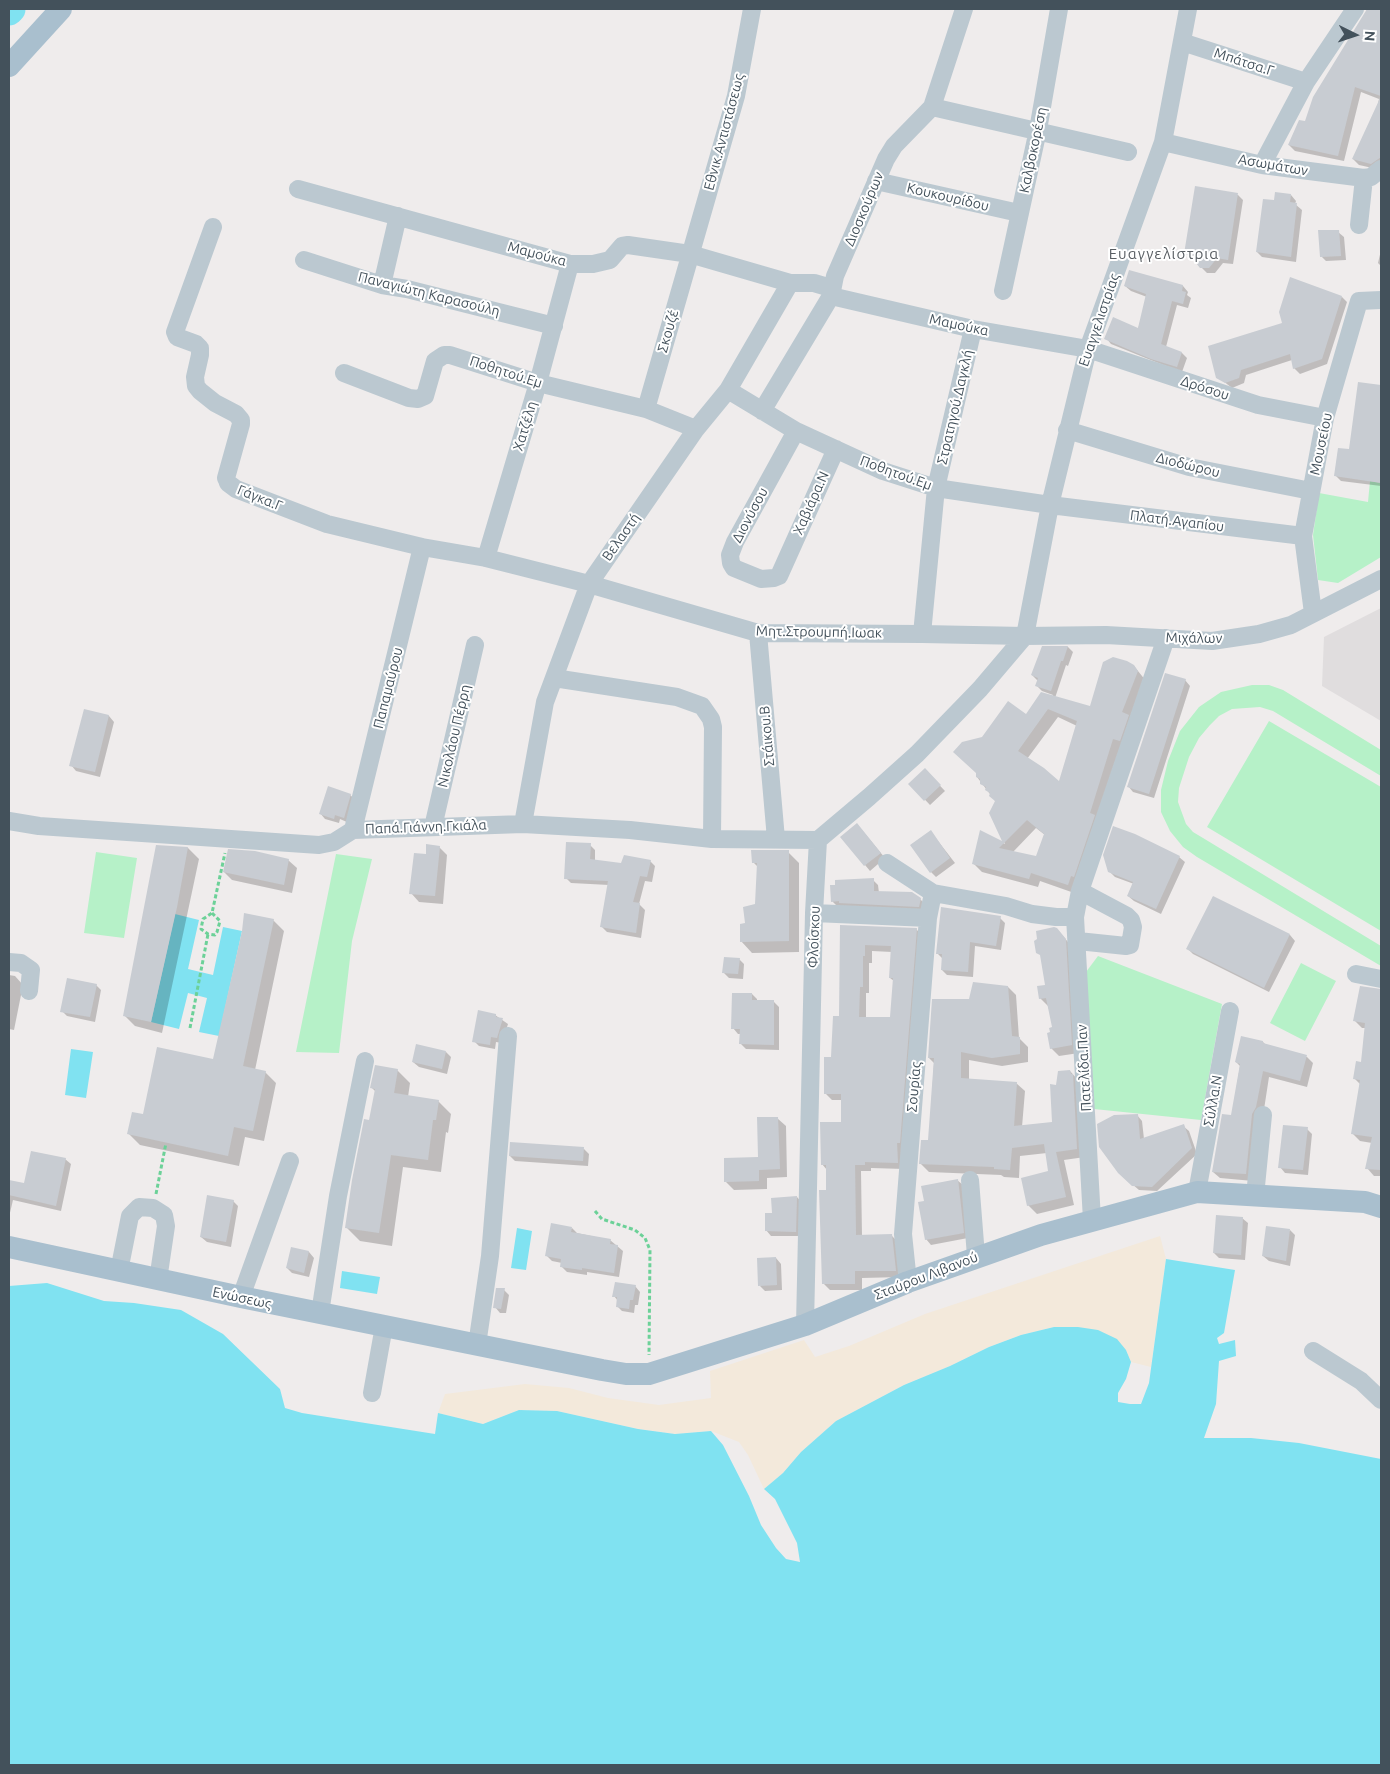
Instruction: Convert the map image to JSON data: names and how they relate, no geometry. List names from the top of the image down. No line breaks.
{"streets":{"main road":["Σταύρου Λιβανού","Ενώσεως"],"street":["Μπάτσα.Γ","Εθνικ.Αντιστάσεως","Καλβοκορέση","Ασωμάτων","Κουκουρίδου","Διοσκούρων","Μαμούκα","Παναγιώτη Καρασούλη","Ευαγγελιστρίας","Σκουζέ","Ποθητού.Εμ","Δρόσου","Στρατηγού.Δαγκλή","Χατζέλη","Μουσείου","Διοδώρου","Γάγκα.Γ","Χαβιάρα.Ν","Διονύσου","Πλατή.Αγαπίου","Βελαστή","Μητ.Στρουμπή.Ιωακ","Μιχάλων","Παπαμαύρου","Νικολάου Πέρρη","Στάικου.Β","Παπά.Γιάννη.Γκιάλα","Φλοίσκου","Πατελίδα.Παν","Σουρίας","Σύλλα.Ν"]},"crossings":[["Μπάτσα.Γ","Ευαγγελιστρίας"],["Εθνικ.Αντιστάσεως","Μαμούκα"],["Εθνικ.Αντιστάσεως","Σκουζέ"],["Καλβοκορέση","Κουκουρίδου"],["Ασωμάτων","Ευαγγελιστρίας"],["Κουκουρίδου","Διοσκούρων"],["Διοσκούρων","Μαμούκα"],["Διοσκούρων","Ποθητού.Εμ"],["Μαμούκα","Ευαγγελιστρίας"],["Μαμούκα","Σκουζέ"],["Μαμούκα","Δρόσου"],["Μαμούκα","Στρατηγού.Δαγκλή"],["Μαμούκα","Χατζέλη"],["Μαμούκα","Βελαστή"],["Παναγιώτη Καρασούλη","Χατζέλη"],["Ευαγγελιστρίας","Ποθητού.Εμ"],["Ευαγγελιστρίας","Δρόσου"],["Ευαγγελιστρίας","Διοδώρου"],["Ευαγγελιστρίας","Πλατή.Αγαπίου"],["Ευαγγελιστρίας","Μητ.Στρουμπή.Ιωακ"],["Ευαγγελιστρίας","Μιχάλων"],["Σκουζέ","Ποθητού.Εμ"],["Ποθητού.Εμ","Στρατηγού.Δαγκλή"],["Ποθητού.Εμ","Χατζέλη"],["Ποθητού.Εμ","Χαβιάρα.Ν"],["Ποθητού.Εμ","Διονύσου"],["Ποθητού.Εμ","Πλατή.Αγαπίου"],["Ποθητού.Εμ","Βελαστή"],["Δρόσου","Μουσείου"],["Στρατηγού.Δαγκλή","Μητ.Στρουμπή.Ιωακ"],["Χατζέλη","Γάγκα.Γ"],["Μουσείου","Διοδώρου"],["Μουσείου","Πλατή.Αγαπίου"],["Μουσείου","Μιχάλων"],["Γάγκα.Γ","Βελαστή"],["Γάγκα.Γ","Μητ.Στρουμπή.Ιωακ"],["Γάγκα.Γ","Παπαμαύρου"],["Χαβιάρα.Ν","Διονύσου"],["Βελαστή","Μητ.Στρουμπή.Ιωακ"],["Βελαστή","Παπά.Γιάννη.Γκιάλα"],["Μητ.Στρουμπή.Ιωακ","Μιχάλων"],["Μητ.Στρουμπή.Ιωακ","Στάικου.Β"],["Μιχάλων","Πατελίδα.Παν"],["Παπαμαύρου","Παπά.Γιάννη.Γκιάλα"],["Νικολάου Πέρρη","Παπά.Γιάννη.Γκιάλα"],["Στάικου.Β","Παπά.Γιάννη.Γκιάλα"],["Παπά.Γιάννη.Γκιάλα","Φλοίσκου"],["Φλοίσκου","Σταύρου Λιβανού"],["Πατελίδα.Παν","Σταύρου Λιβανού"],["Σουρίας","Σταύρου Λιβανού"],["Σύλλα.Ν","Σταύρου Λιβανού"],["Σταύρου Λιβανού","Ενώσεως"]],"districts":["Ευαγγελίστρια"],"north":"right"}
